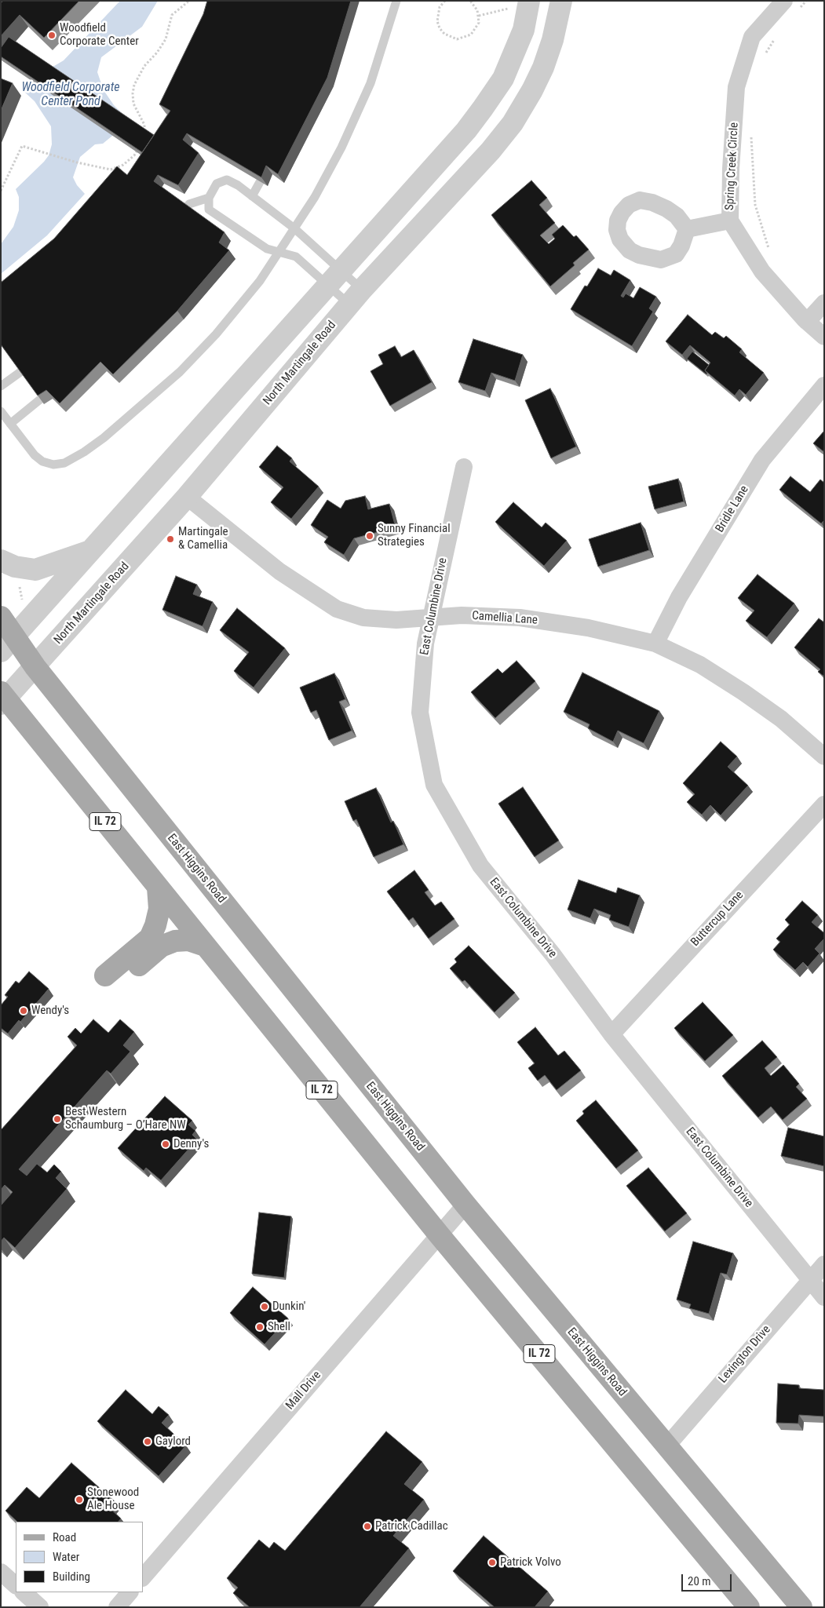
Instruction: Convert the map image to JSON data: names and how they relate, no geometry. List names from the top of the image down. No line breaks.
{"streets":{"main road":["IL 72","East Higgins Road"],"street":["Spring Creek Circle","North Martingale Road","Bridle Lane","East Columbine Drive","Camellia Lane","Buttercup Lane","Lexington Drive","Mall Drive"]},"crossings":[["North Martingale Road","Camellia Lane"],["North Martingale Road","IL 72"],["North Martingale Road","East Higgins Road"],["Bridle Lane","Camellia Lane"],["East Columbine Drive","Camellia Lane"],["East Columbine Drive","Buttercup Lane"],["East Columbine Drive","Lexington Drive"],["IL 72","Mall Drive"],["East Higgins Road","Lexington Drive"],["East Higgins Road","Mall Drive"]],"water":["Woodfield Corporate Center Pond"],"places":["Woodfield Corporate Center","Sunny Financial Strategies","Martingale & Camellia","Wendy's","Best Western Schaumburg – O’Hare NW","Denny's","Dunkin'","Shell","Gaylord","Stonewood Ale House","Patrick Cadillac","Patrick Volvo"],"legend":["Road","Water","Building"],"scale_bar":"20 m"}
